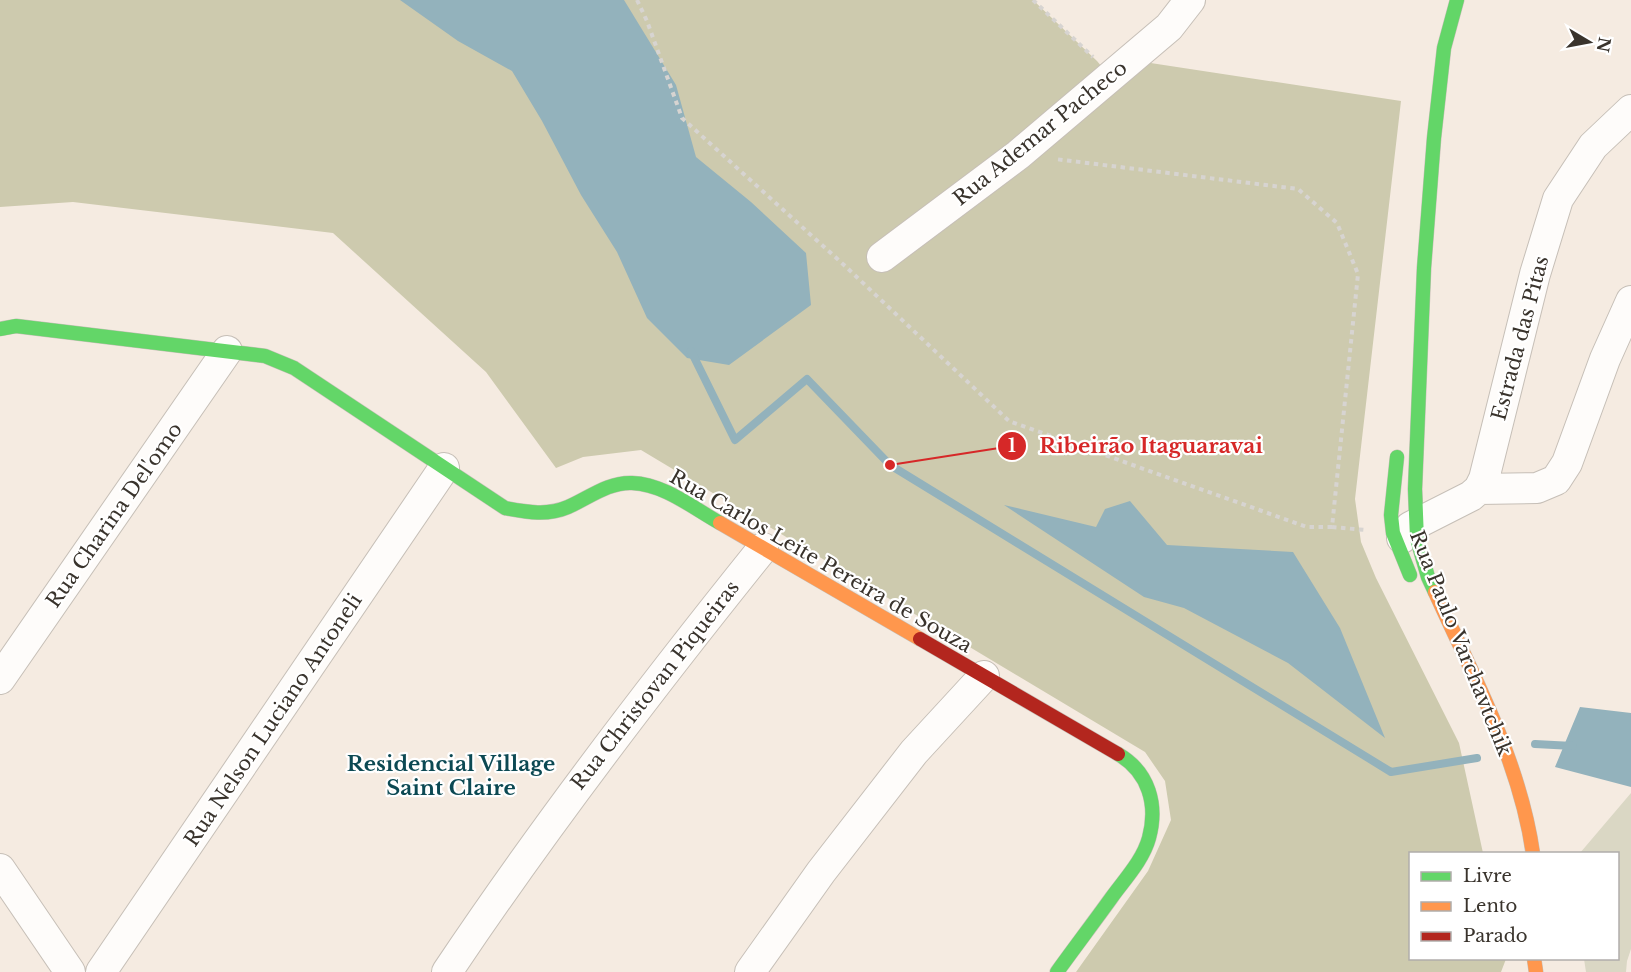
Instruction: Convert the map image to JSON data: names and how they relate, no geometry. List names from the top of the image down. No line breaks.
{"streets":{"street":["Rua Ademar Pacheco","Estrada das Pitas","Rua Charina Del'omo","Rua Carlos Leite Pereira de Souza","Rua Paulo Varchavtchik","Rua Christovan Piqueiras","Rua Nelson Luciano Antoneli"]},"crossings":[["Rua Charina Del'omo","Rua Carlos Leite Pereira de Souza"],["Rua Carlos Leite Pereira de Souza","Rua Christovan Piqueiras"],["Rua Carlos Leite Pereira de Souza","Rua Nelson Luciano Antoneli"]],"districts":["Residencial Village Saint Claire"],"places":["Ribeirão Itaguaravai"],"legend":["Livre","Lento","Parado"],"north":"right"}
